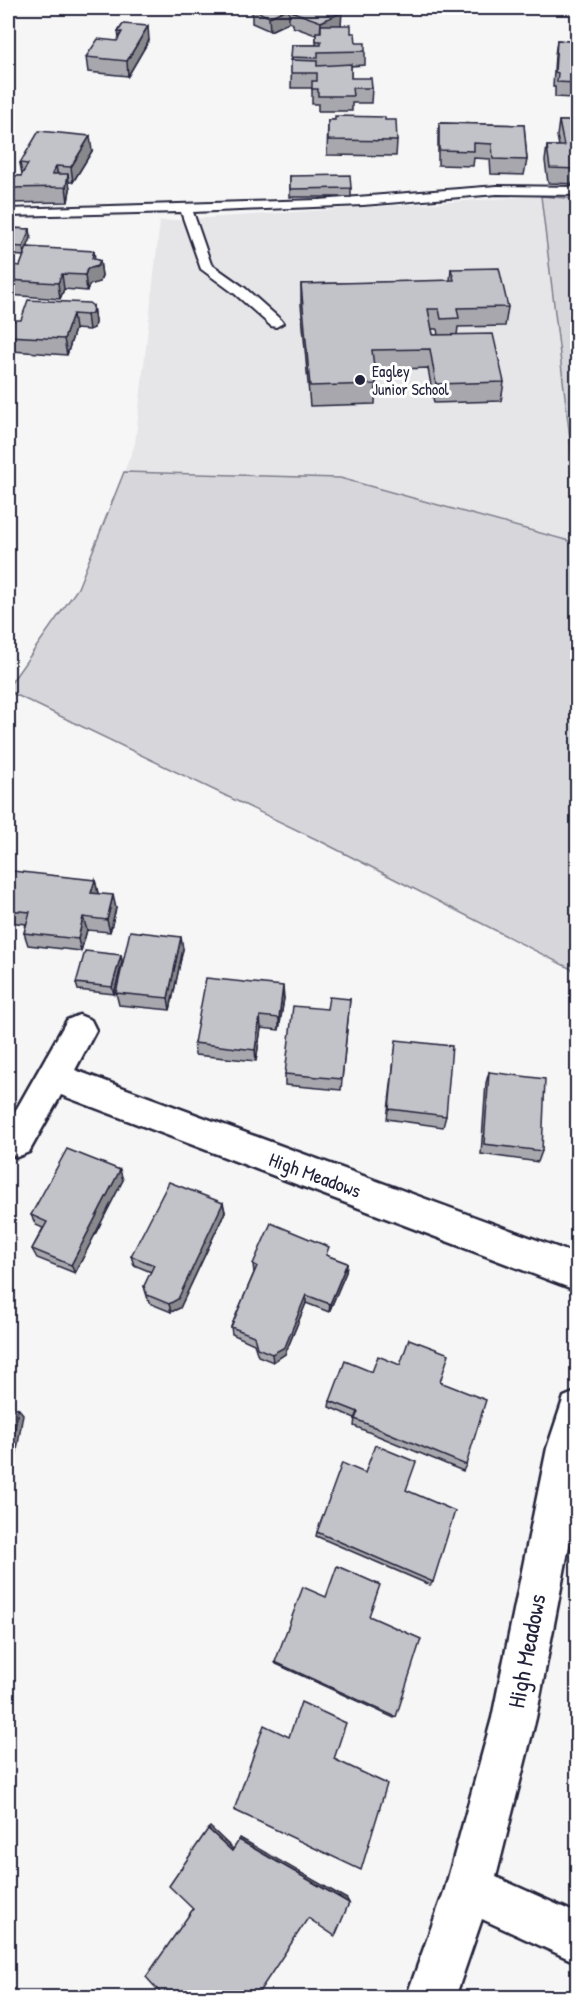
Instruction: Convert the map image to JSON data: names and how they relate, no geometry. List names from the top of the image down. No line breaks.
{"streets":{"street":["High Meadows"]},"places":["Eagley Junior School"]}
